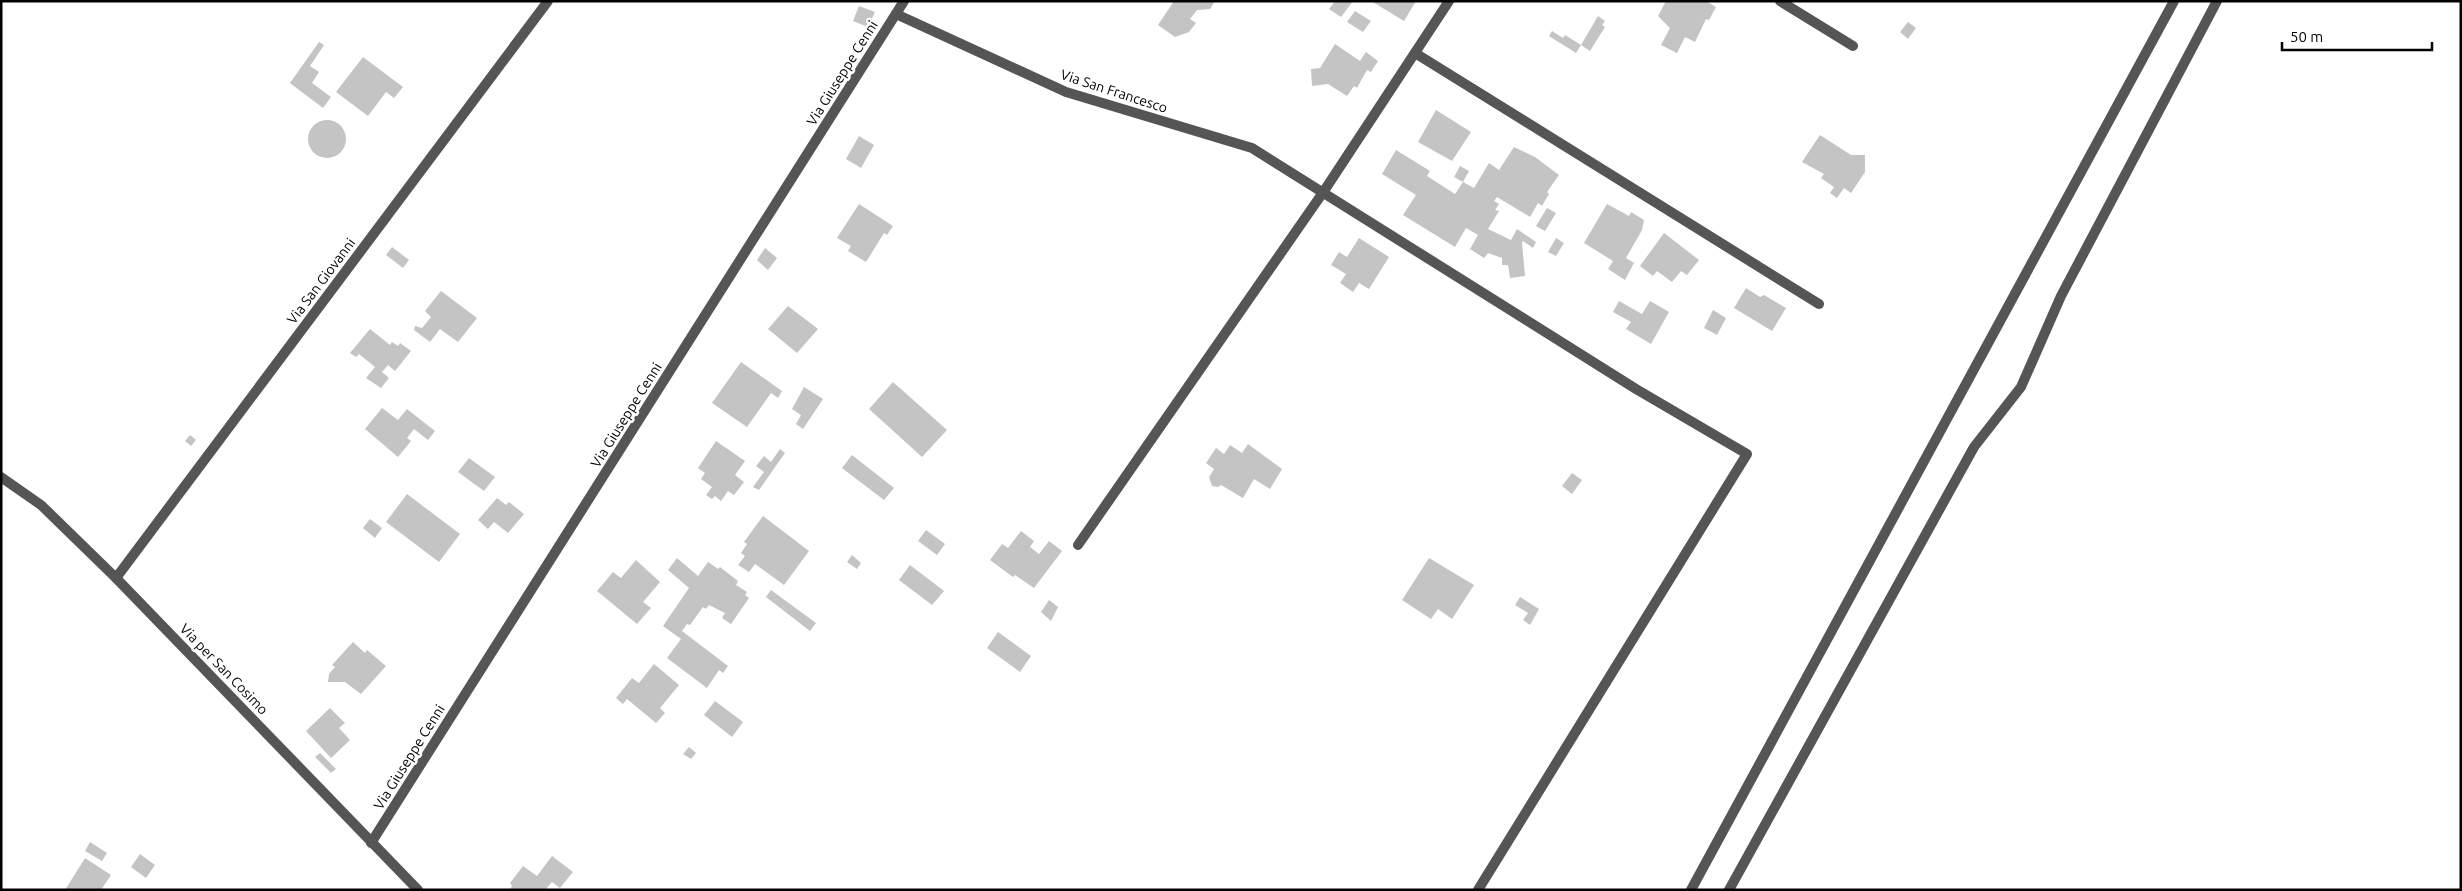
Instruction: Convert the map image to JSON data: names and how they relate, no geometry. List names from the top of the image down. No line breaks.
{"streets":{"street":["Via Giuseppe Cenni","Via San Francesco","Via San Giovanni","Via per San Cosimo"]},"crossings":[["Via Giuseppe Cenni","Via San Francesco"],["Via Giuseppe Cenni","Via per San Cosimo"],["Via San Giovanni","Via per San Cosimo"]],"scale_bar":"50 m"}
